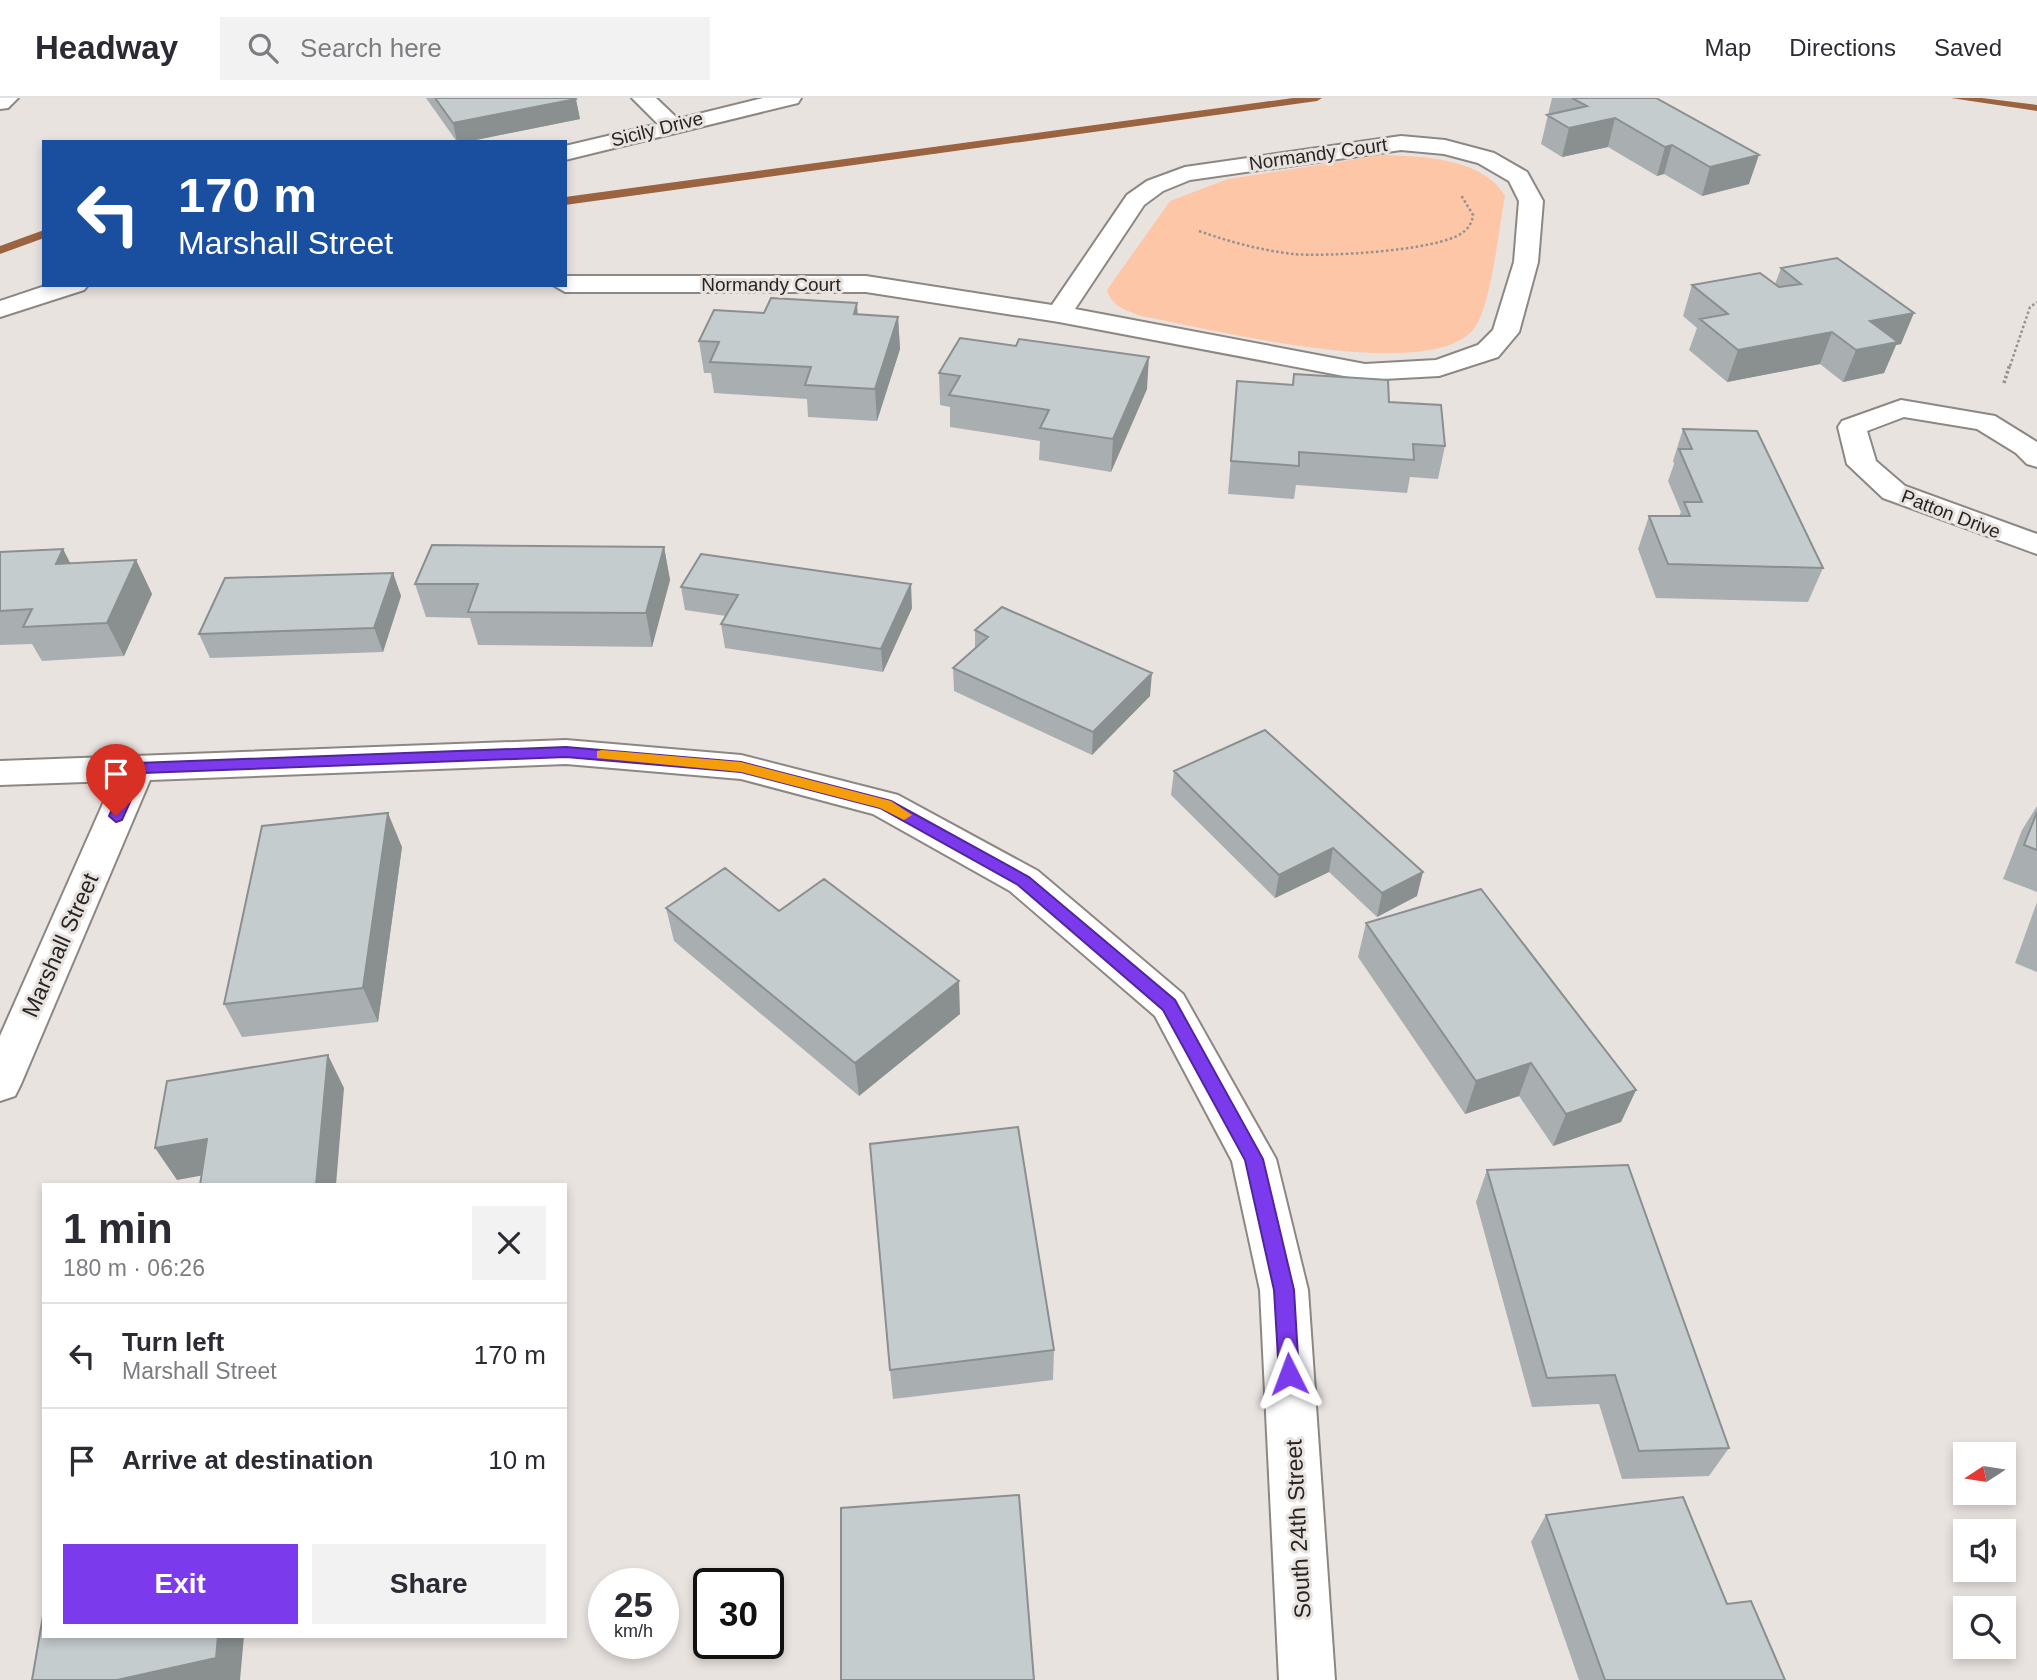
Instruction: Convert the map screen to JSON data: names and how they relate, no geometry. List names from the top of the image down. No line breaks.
{"streets":{"street":["Sicily Drive","Normandy Court","Patton Drive","Marshall Street","South 24th Street"]},"crossings":[["Marshall Street","South 24th Street"]],"north":"left","page":{"header":"Headway","search":"Search here","nav":["Map","Directions","Saved"],"turn":["170 m","Marshall Street"],"heading":["1 min","180 m · 06:26"],"list":[{"name":"Turn left","note":"Marshall Street","value":"170 m"},{"name":"Arrive at destination","value":"10 m"}],"buttons":["Exit","Share"],"speed":"25 km/h","limit":"30"}}
